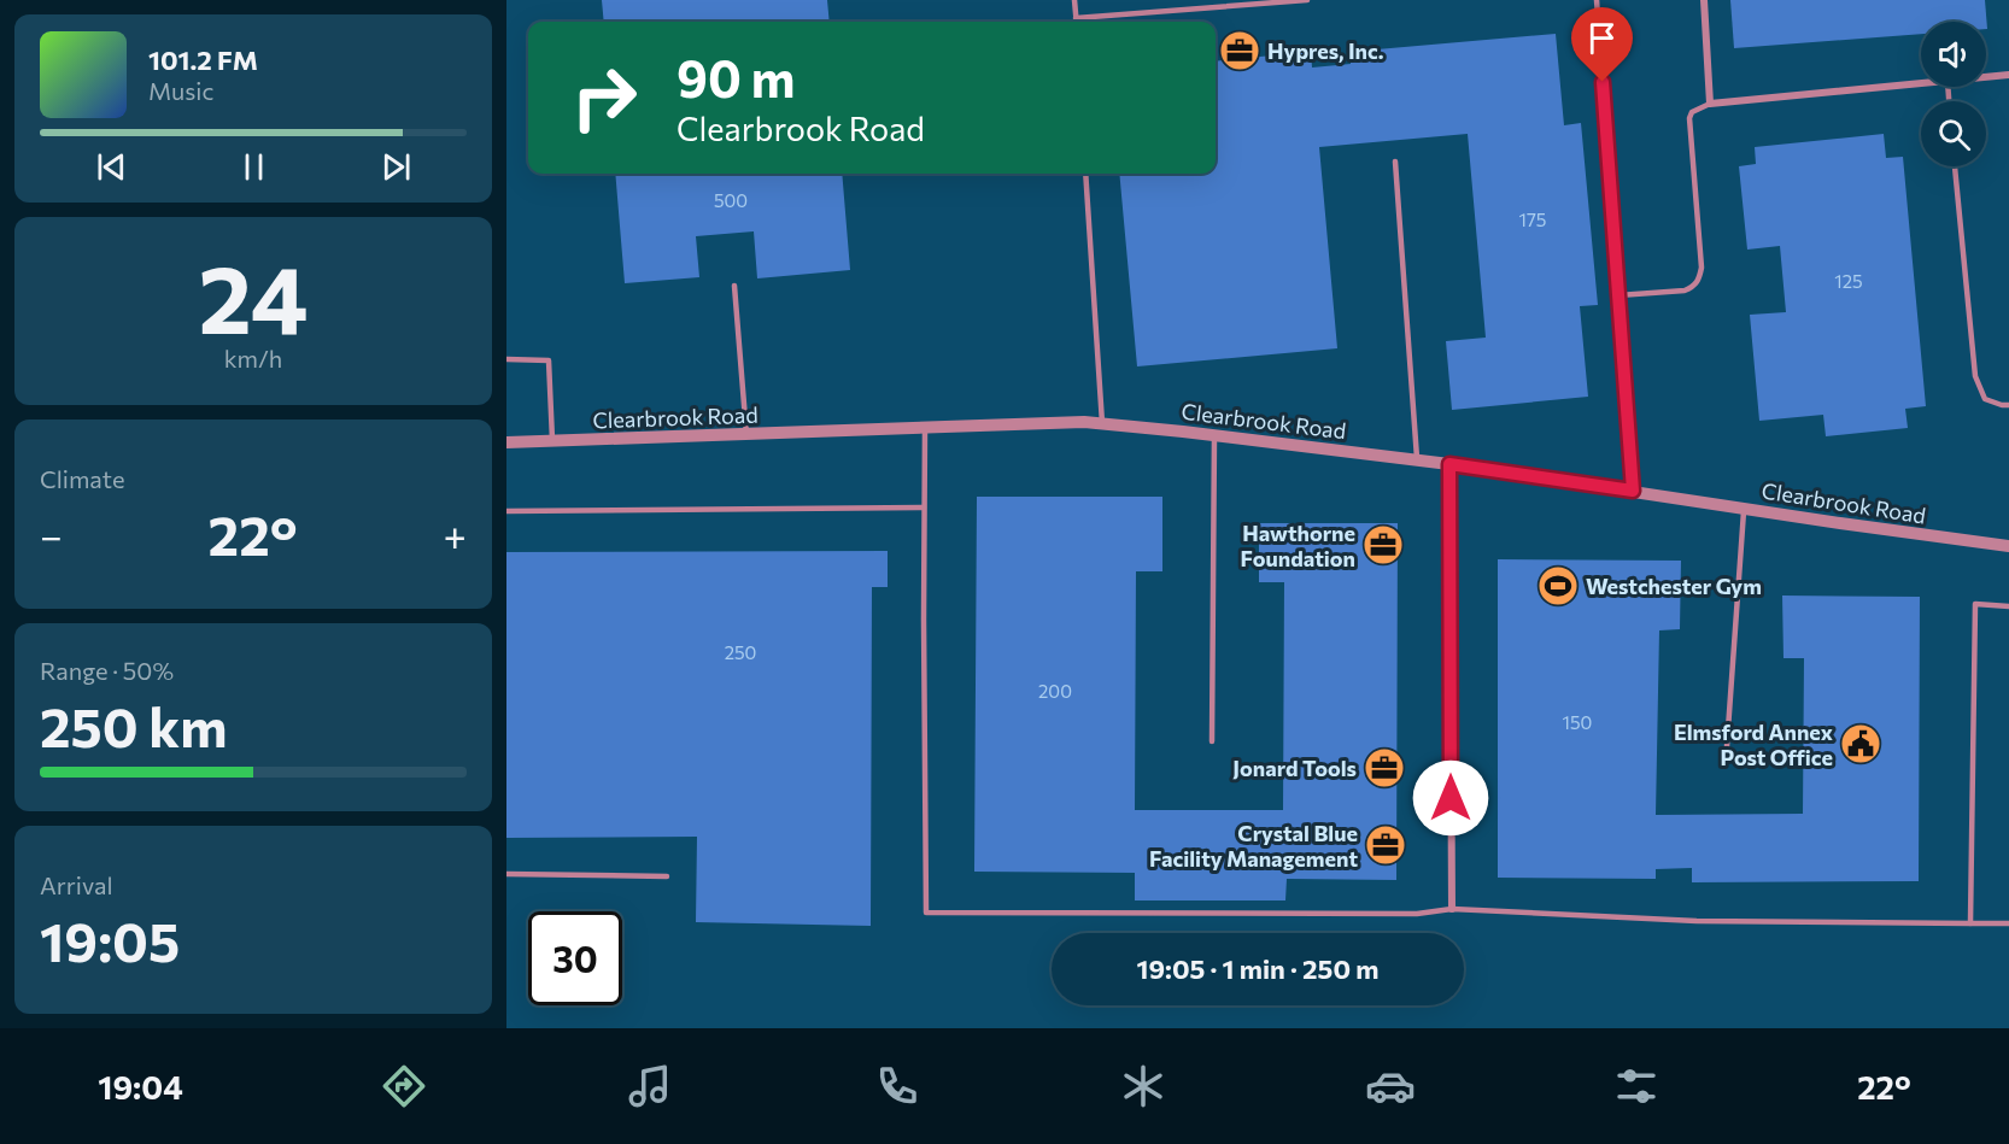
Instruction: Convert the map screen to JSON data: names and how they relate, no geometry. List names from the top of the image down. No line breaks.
{"streets":{"street":["Clearbrook Road"]},"places":{"office":["Hypres, Inc.","Hawthorne Foundation","Jonard Tools","Crystal Blue Facility Management"],"sports":["Westchester Gym"],"public building":["Elmsford Annex Post Office"]},"house_numbers":["500","175","125","250","200","150"],"page":{"turn":["90 m","Clearbrook Road"],"song":["101.2 FM","Music"],"tile":[["24","km/h"],"Climate",["Range · 50%","250 km"],["Arrival","19:05"]],"heat":["−","22°","+"],"limit":"30","trip":"19:05 · 1 min · 250 m","tabs":["19:04","22°"]}}
